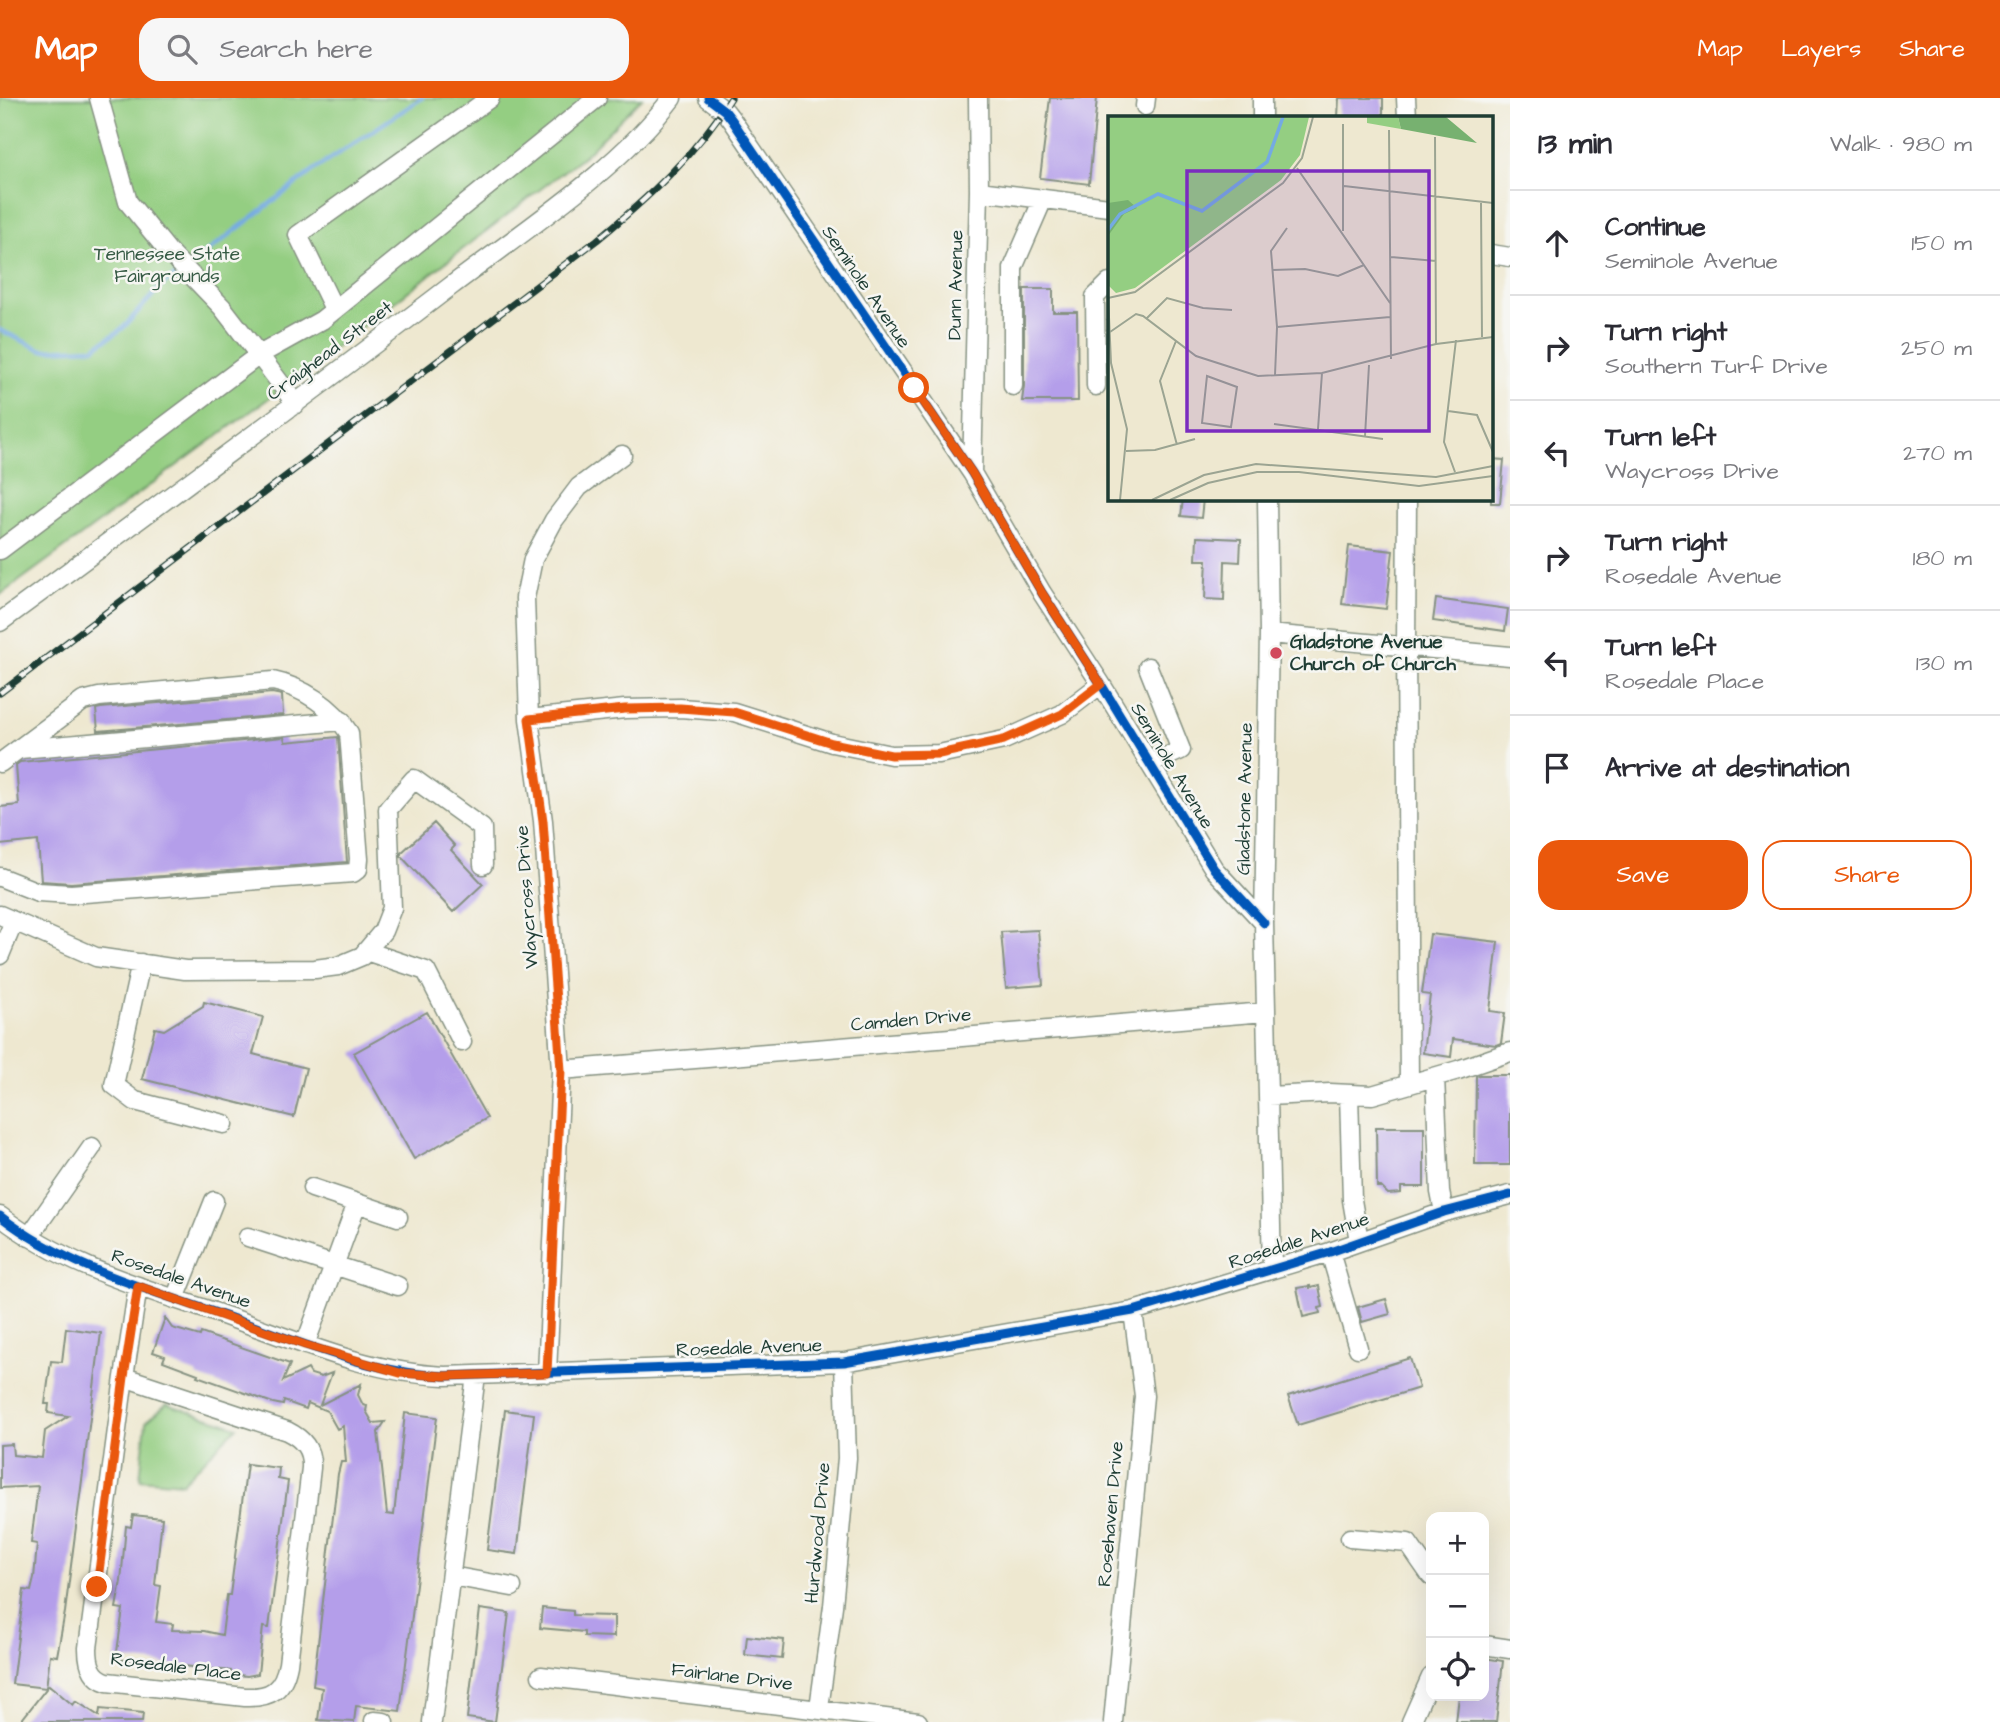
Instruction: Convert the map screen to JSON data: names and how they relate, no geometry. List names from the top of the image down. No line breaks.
{"streets":{"street":["Dunn Avenue","Seminole Avenue","Craighead Street","Gladstone Avenue","Waycross Drive","Camden Drive","Rosedale Avenue","Rosehaven Drive","Hurdwood Drive","Rosedale Place","Fairlane Drive"]},"crossings":[["Dunn Avenue","Seminole Avenue"],["Seminole Avenue","Gladstone Avenue"],["Gladstone Avenue","Camden Drive"],["Gladstone Avenue","Rosedale Avenue"],["Waycross Drive","Camden Drive"],["Waycross Drive","Rosedale Avenue"],["Rosedale Avenue","Rosehaven Drive"],["Rosedale Avenue","Hurdwood Drive"],["Rosedale Avenue","Rosedale Place"],["Hurdwood Drive","Fairlane Drive"]],"parks":["Tennessee State Fairgrounds"],"places":["Gladstone Avenue Church of Church"],"page":{"header":"Map","search":"Search here","nav":["Map","Layers","Share"],"heading":["13 min","Walk · 980 m"],"list":[["Continue","Seminole Avenue","150 m"],["Turn right","Southern Turf Drive","250 m"],["Turn left","Waycross Drive","270 m"],["Turn right","Rosedale Avenue","180 m"],["Turn left","Rosedale Place","130 m"],"Arrive at destination"],"buttons":["Save","Share"],"map_buttons":["+","−"]}}
